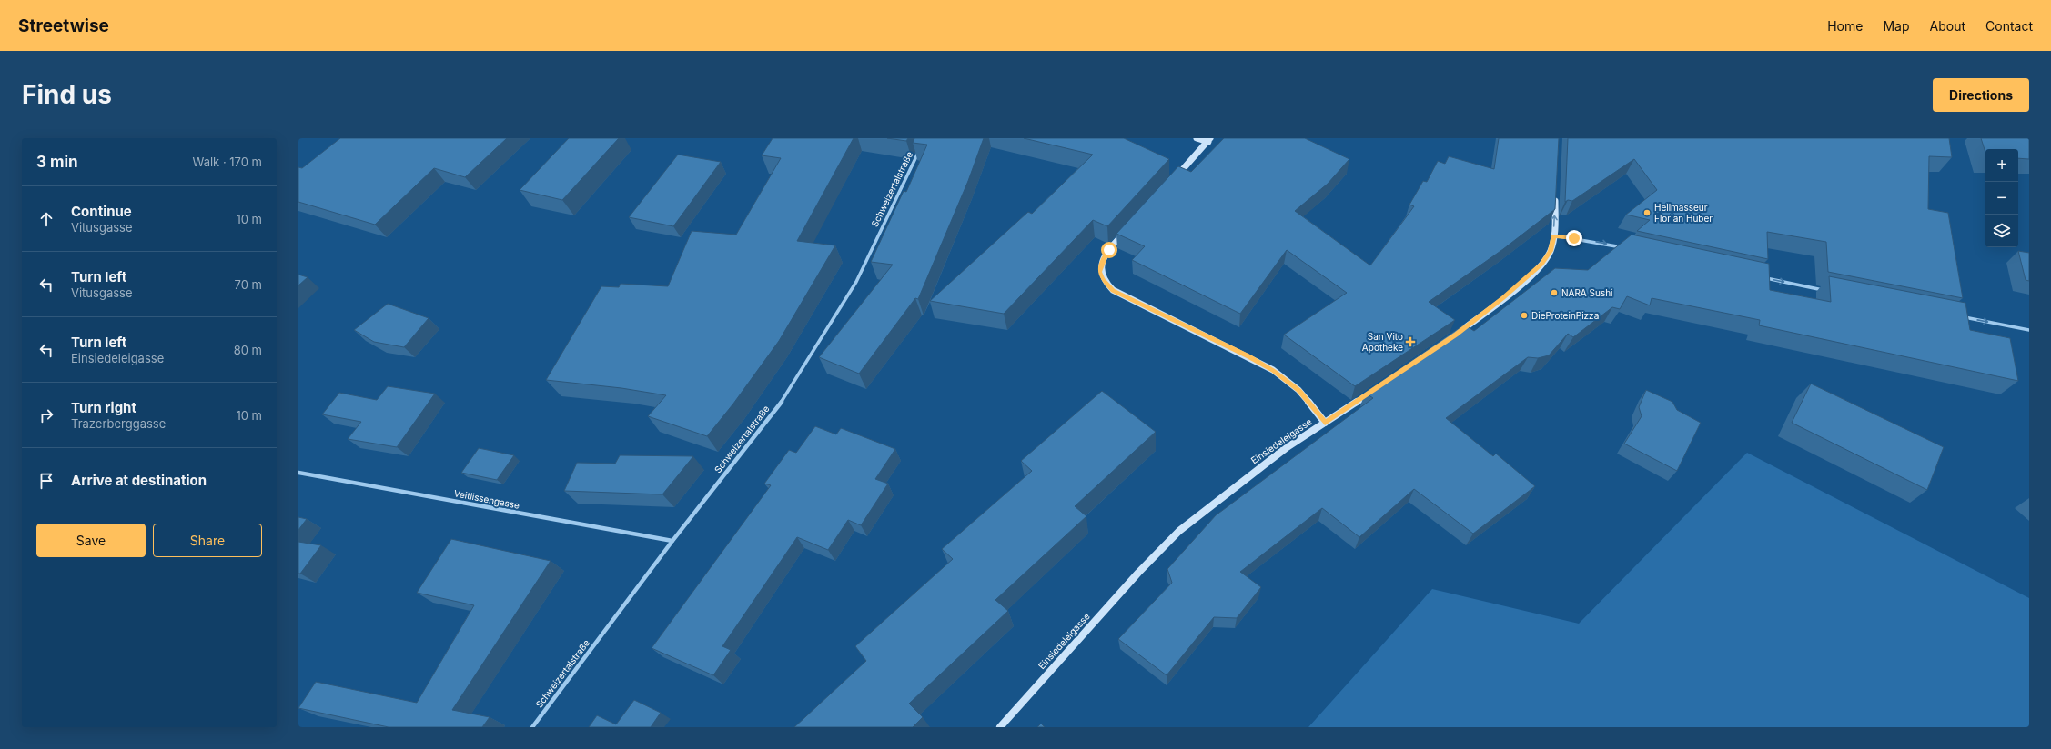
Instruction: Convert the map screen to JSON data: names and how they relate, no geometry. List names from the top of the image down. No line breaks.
{"streets":{"street":["Schweizertalstraße","Einsiedeleigasse","Veitlissengasse"]},"crossings":[["Schweizertalstraße","Veitlissengasse"]],"places":{"other":["Heilmasseur Florian Huber","NARA Sushi","DieProteinPizza"],"health":["San Vito Apotheke"]},"page":{"header":"Streetwise","nav":["Home","Map","About","Contact"],"buttons":["Directions",["Save","Share"]],"title":"Find us","heading":["3 min","Walk · 170 m"],"map_buttons":["+","−"],"list":[["Continue","Vitusgasse","10 m"],["Turn left","Vitusgasse","70 m"],["Turn left","Einsiedeleigasse","80 m"],["Turn right","Trazerberggasse","10 m"],"Arrive at destination"]}}
